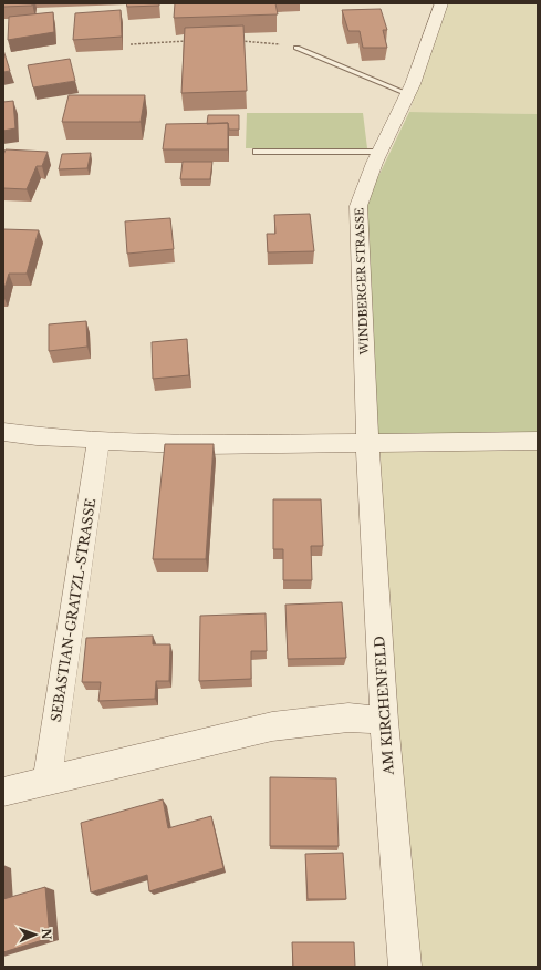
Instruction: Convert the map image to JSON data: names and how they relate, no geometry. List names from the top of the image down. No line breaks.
{"streets":{"street":["WINDBERGER STRASSE","SEBASTIAN-GRATZL-STRASSE","AM KIRCHENFELD"]},"crossings":[["WINDBERGER STRASSE","AM KIRCHENFELD"]],"north":"right"}
